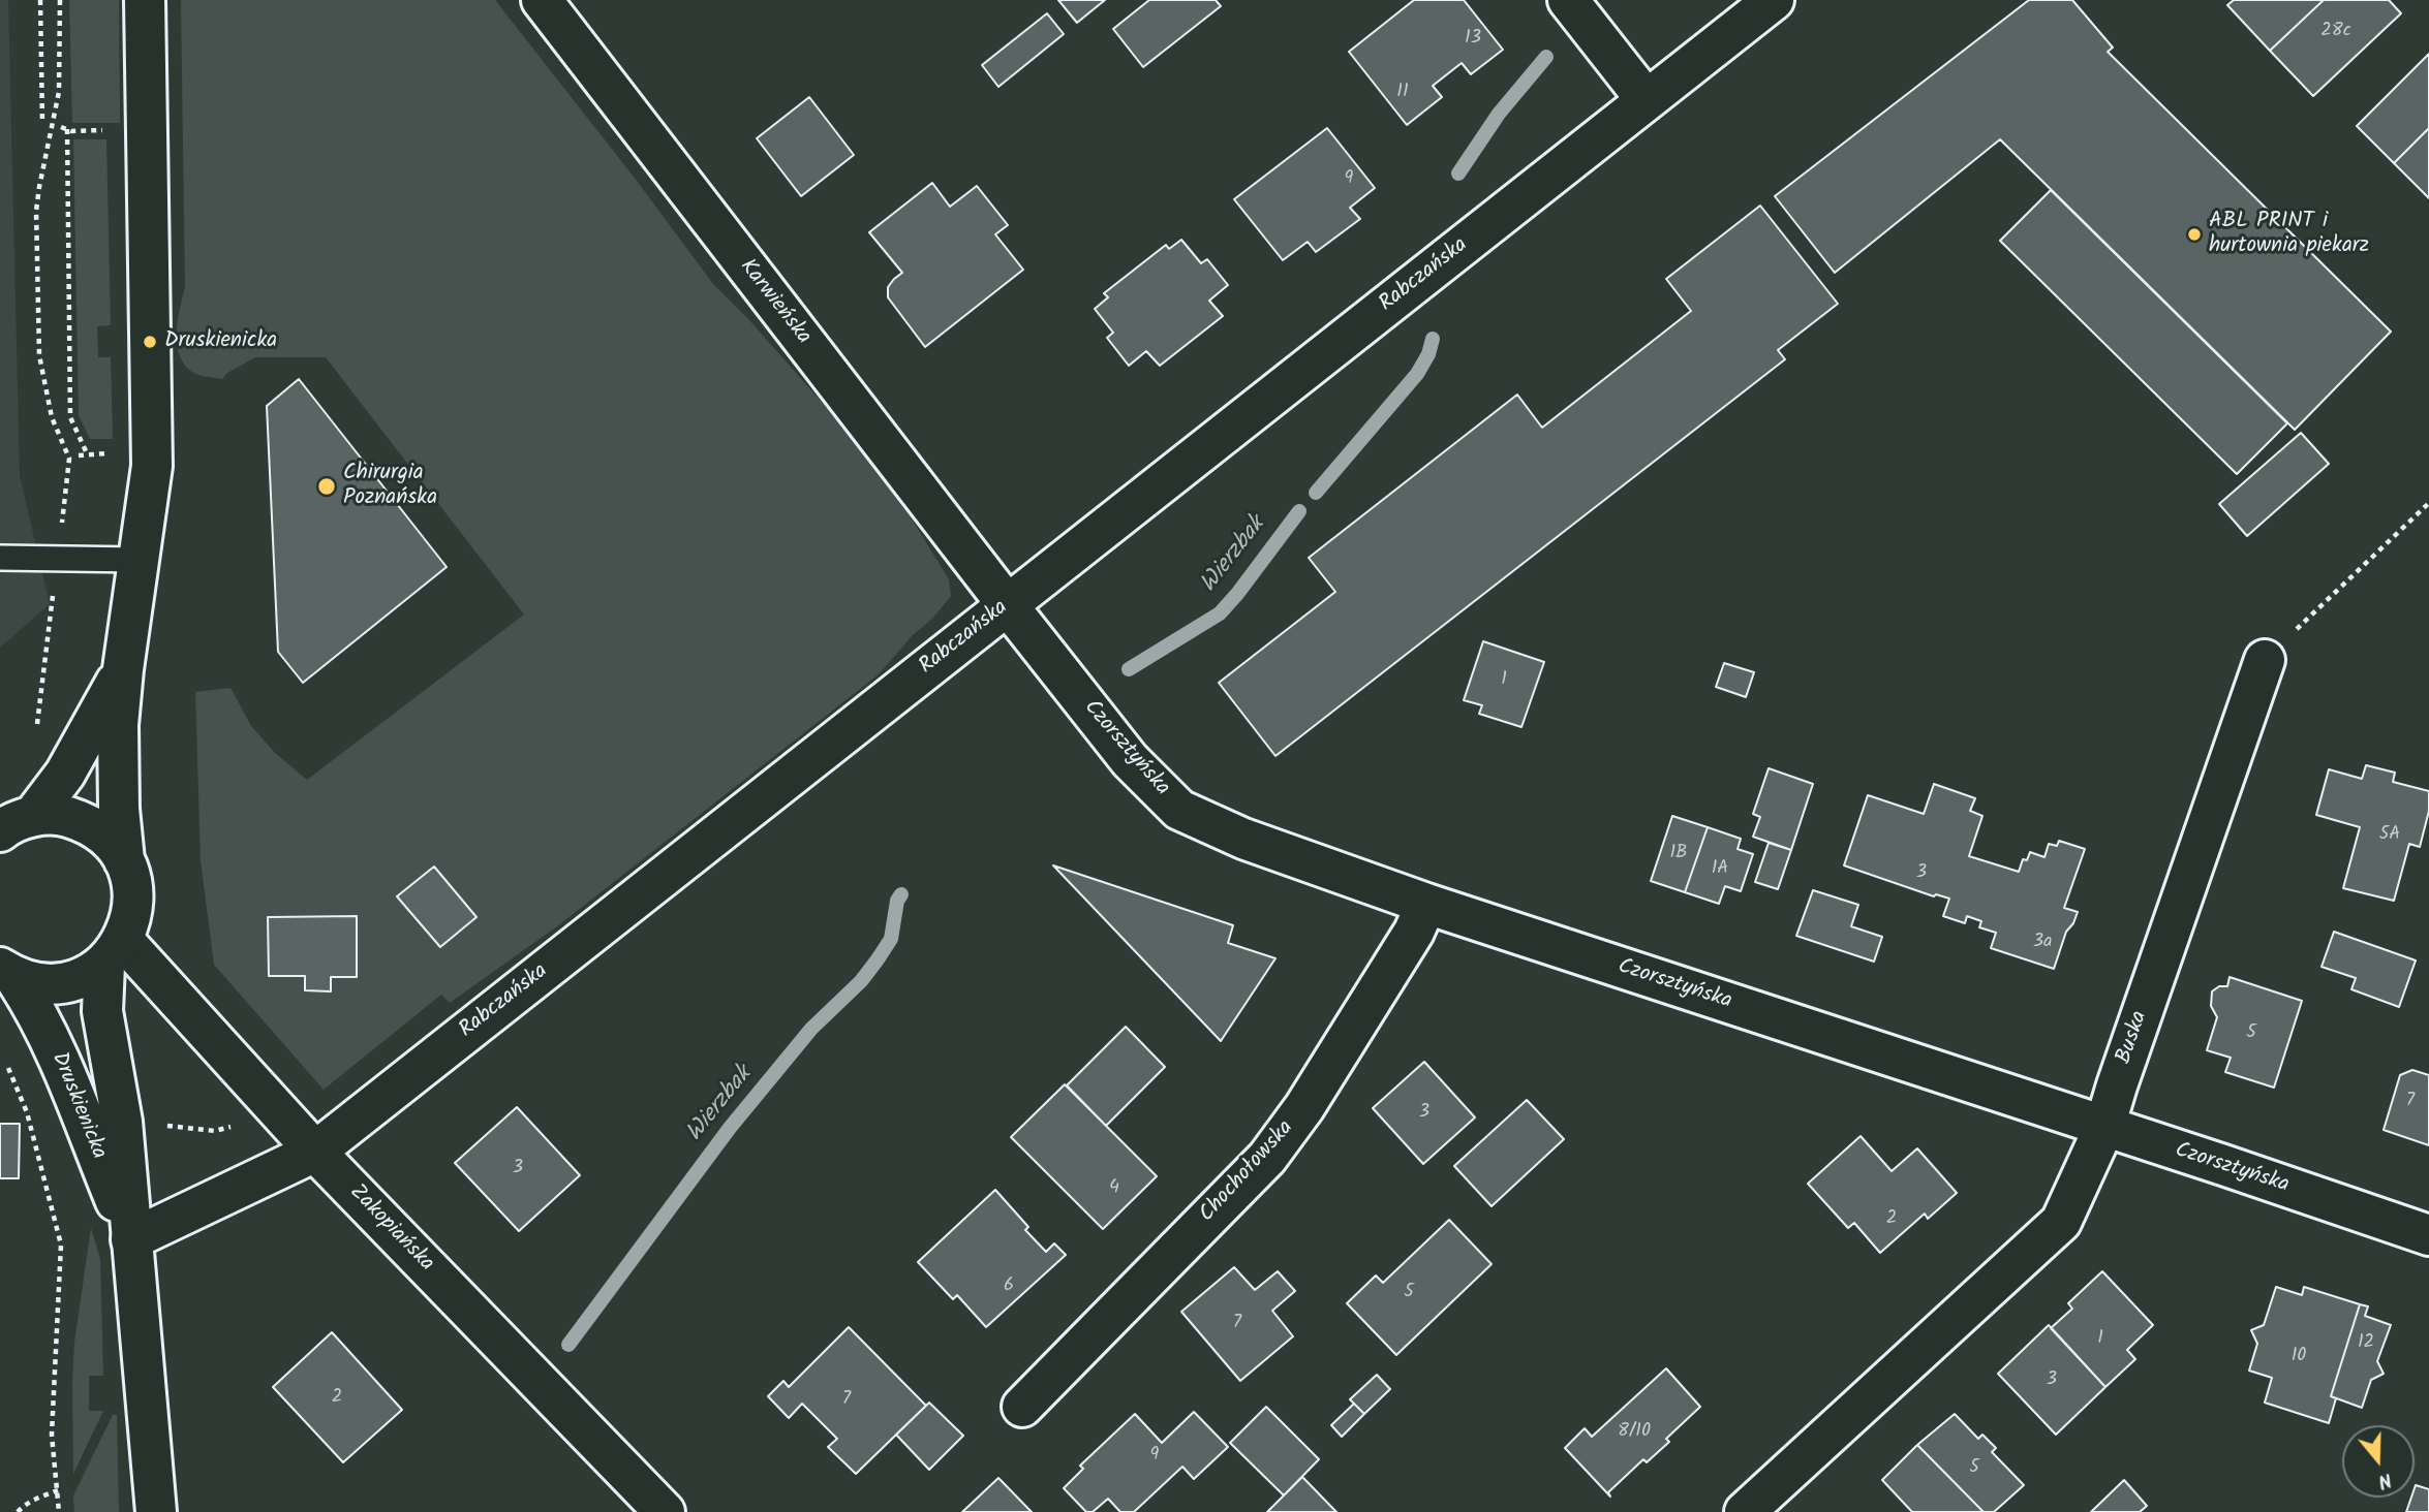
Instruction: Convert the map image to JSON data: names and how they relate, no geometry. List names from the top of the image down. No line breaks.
{"streets":{"street":["Rabczańska","Karwieńska","Czorsztyńska","Buska","Druskienicka","Chochołowska","Zakopiańska"]},"crossings":[["Rabczańska","Karwieńska"],["Rabczańska","Czorsztyńska"],["Rabczańska","Druskienicka"],["Rabczańska","Zakopiańska"],["Karwieńska","Czorsztyńska"],["Czorsztyńska","Buska"],["Czorsztyńska","Chochołowska"],["Druskienicka","Zakopiańska"]],"water":["Wierzbak"],"places":["ABL PRINT i hurtownia piekarz","Druskienicka","Chirurgia Poznańska"],"house_numbers":["28c","13","11","9","1","5A","1B","1A","3","3a","5","7","3","3","4","2","6","5","7","1","12","10","3","2","7","8/10","9","5"],"north":"bottom"}
